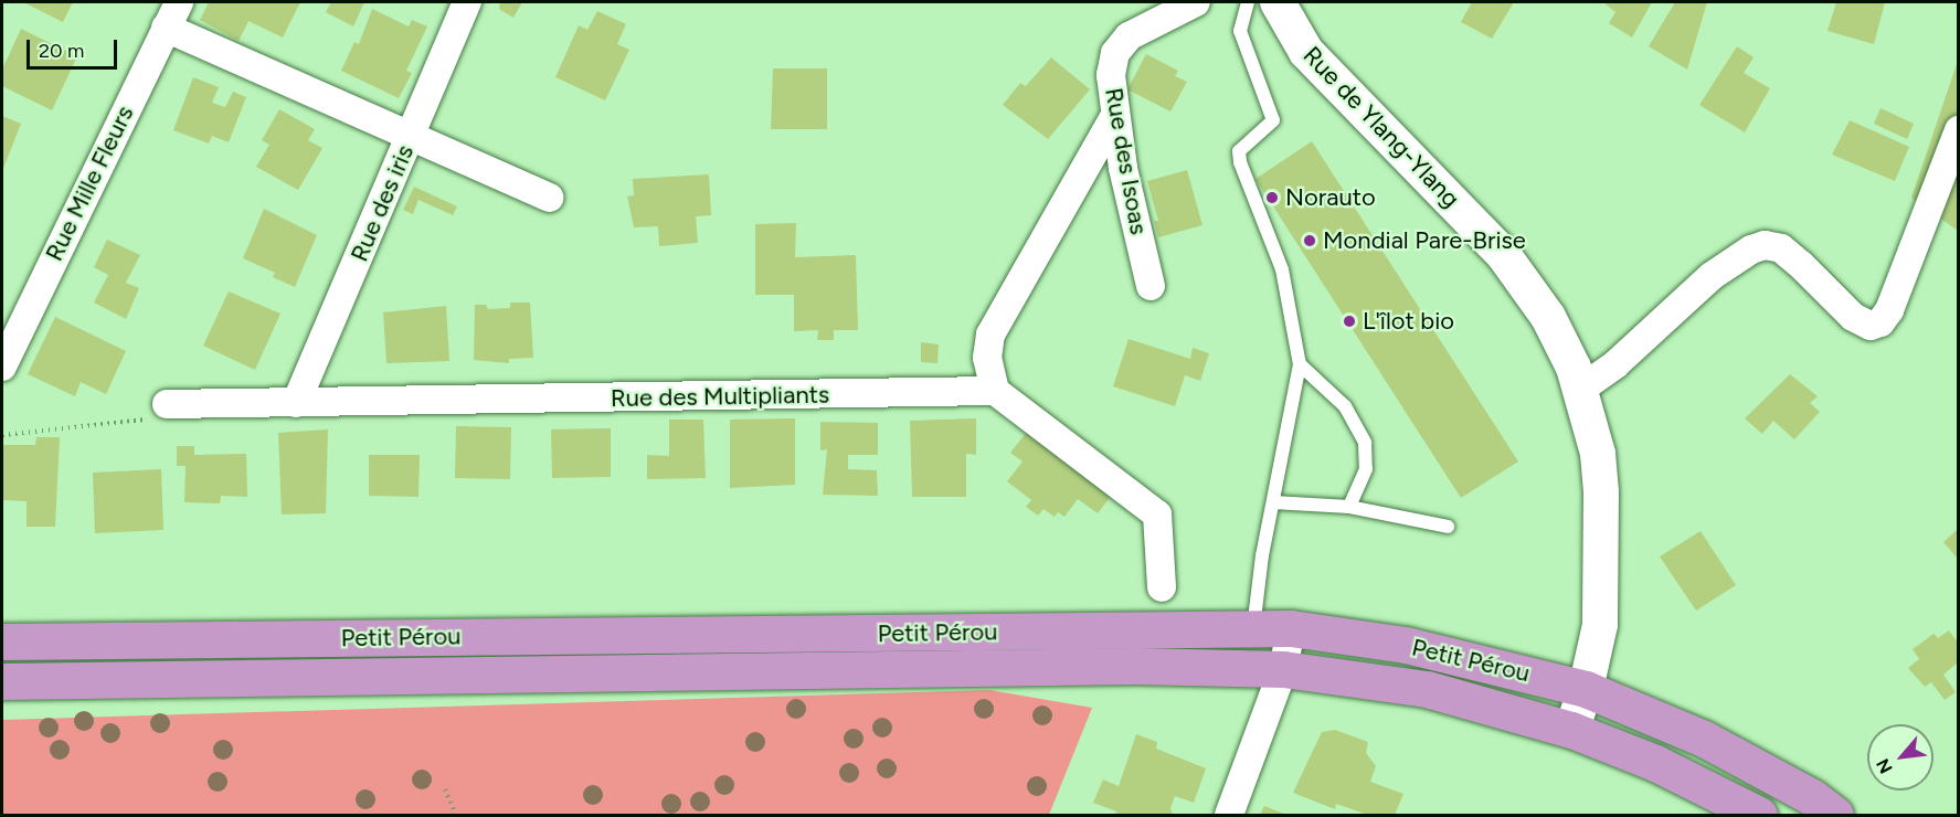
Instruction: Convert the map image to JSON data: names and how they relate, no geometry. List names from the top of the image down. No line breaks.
{"streets":{"highway":["Petit Pérou"],"street":["Rue de Ylang-Ylang","Rue des Isoas","Rue Mille Fleurs","Rue des iris","Rue des Multipliants"]},"crossings":[["Rue de Ylang-Ylang","Petit Pérou"],["Rue des iris","Rue des Multipliants"]],"places":["Norauto","Mondial Pare-Brise","L'îlot bio"],"scale_bar":"20 m","north":"bottom left"}
